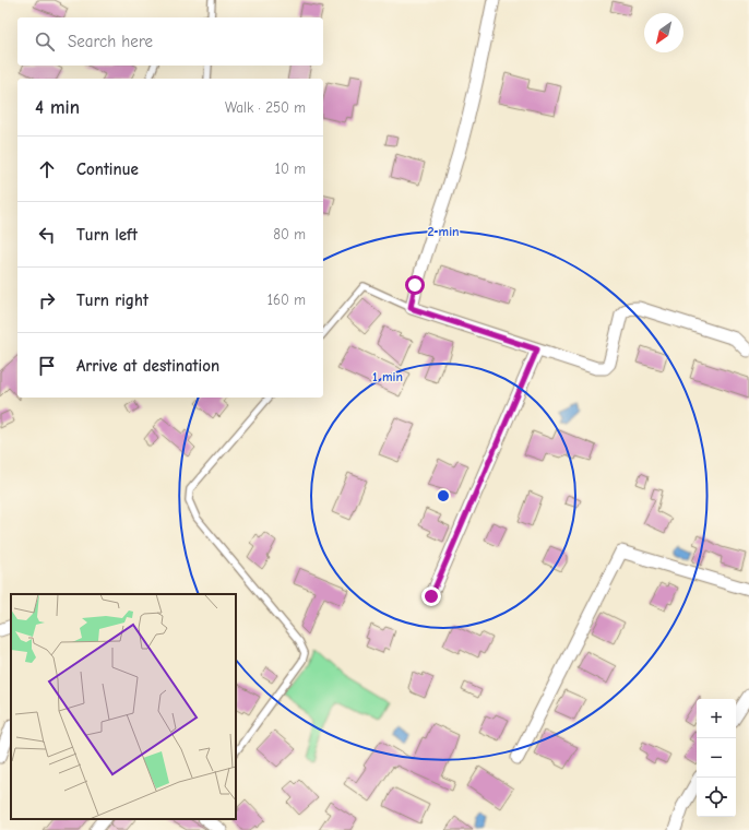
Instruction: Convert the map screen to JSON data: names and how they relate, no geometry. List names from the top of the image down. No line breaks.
{"north":"bottom left","page":{"search":"Search here","heading":["4 min","Walk · 250 m"],"list":[["Continue","10 m"],["Turn left","80 m"],["Turn right","160 m"],"Arrive at destination"],"map_buttons":["+","−"]},"rings":["2 min","1 min"]}
